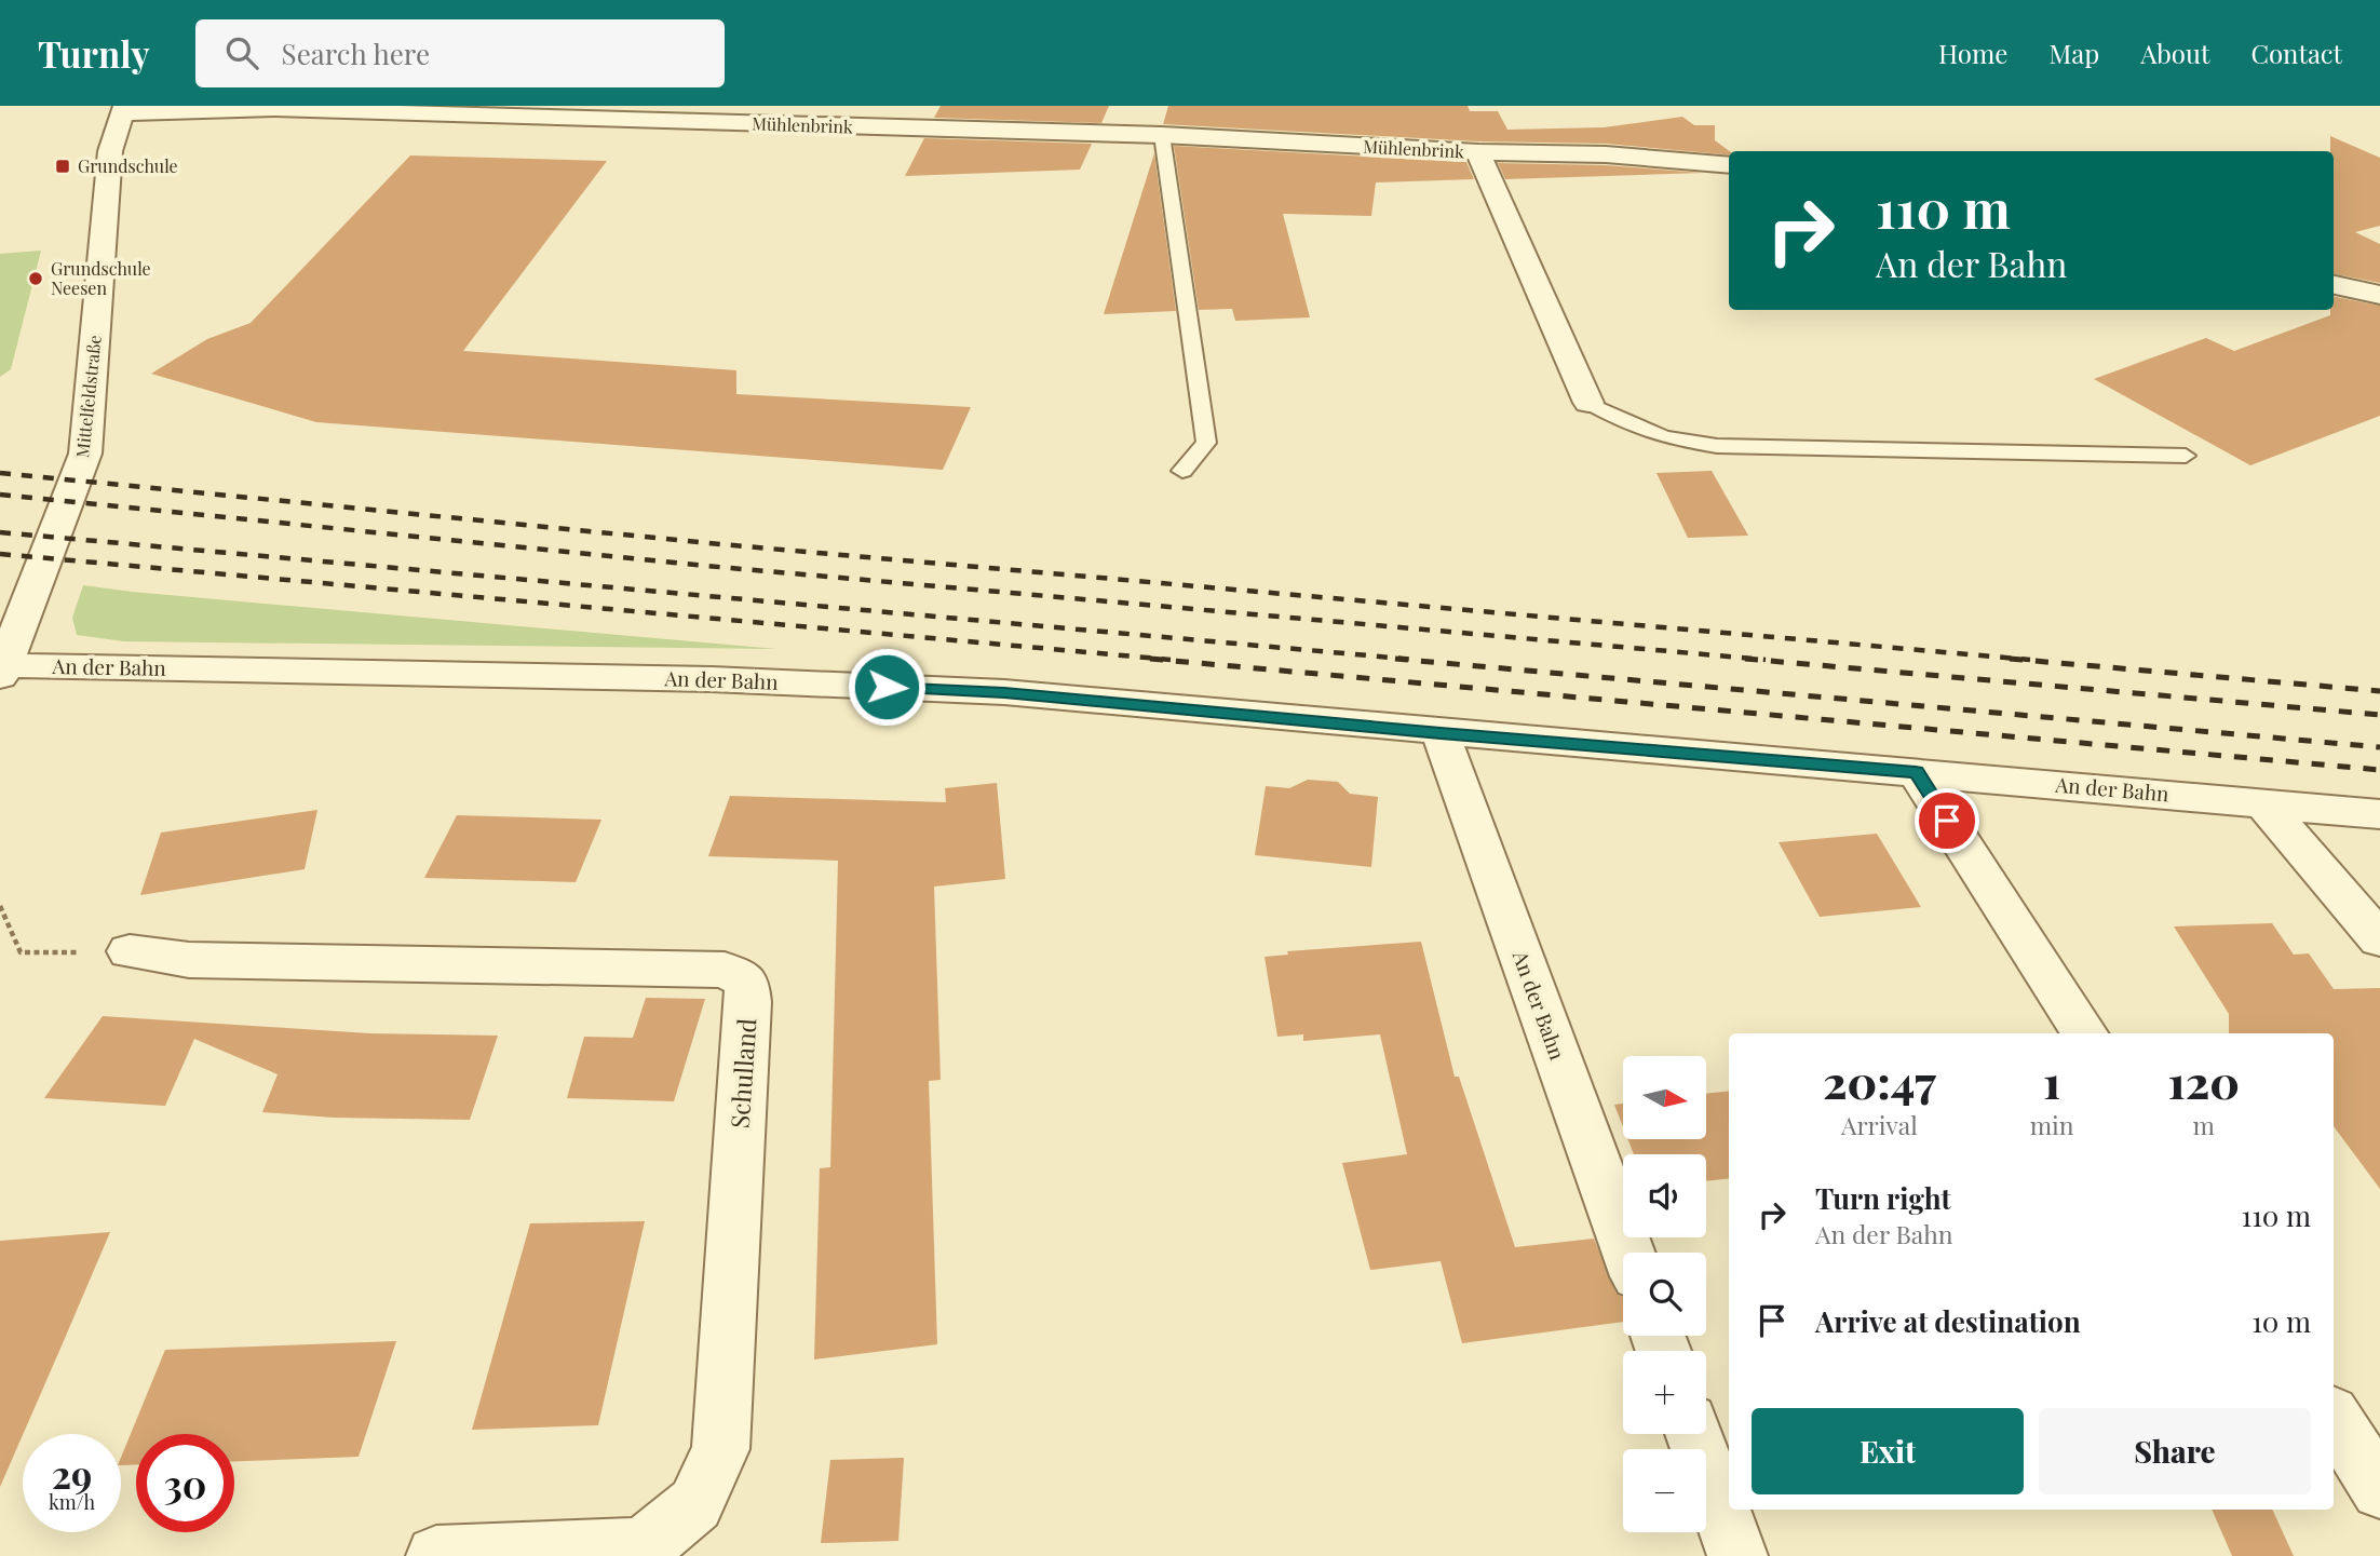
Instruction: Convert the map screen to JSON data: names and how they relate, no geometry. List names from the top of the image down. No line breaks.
{"streets":{"street":["Mühlenbrink","Mittelfeldstraße","An der Bahn","Schulland"]},"crossings":[["Mühlenbrink","Mittelfeldstraße"],["Mittelfeldstraße","An der Bahn"]],"places":{"transit":["Grundschule"],"other":["Grundschule Neesen"]},"north":"right","page":{"header":"Turnly","search":"Search here","nav":["Home","Map","About","Contact"],"turn":["110 m","An der Bahn"],"eta":["20:47","Arrival","1","min","120","m"],"map_buttons":["+","−"],"list":[{"name":"Turn right","note":"An der Bahn","value":"110 m"},{"name":"Arrive at destination","value":"10 m"}],"buttons":["Exit","Share"],"speed":"29 km/h","limit":"30"}}
